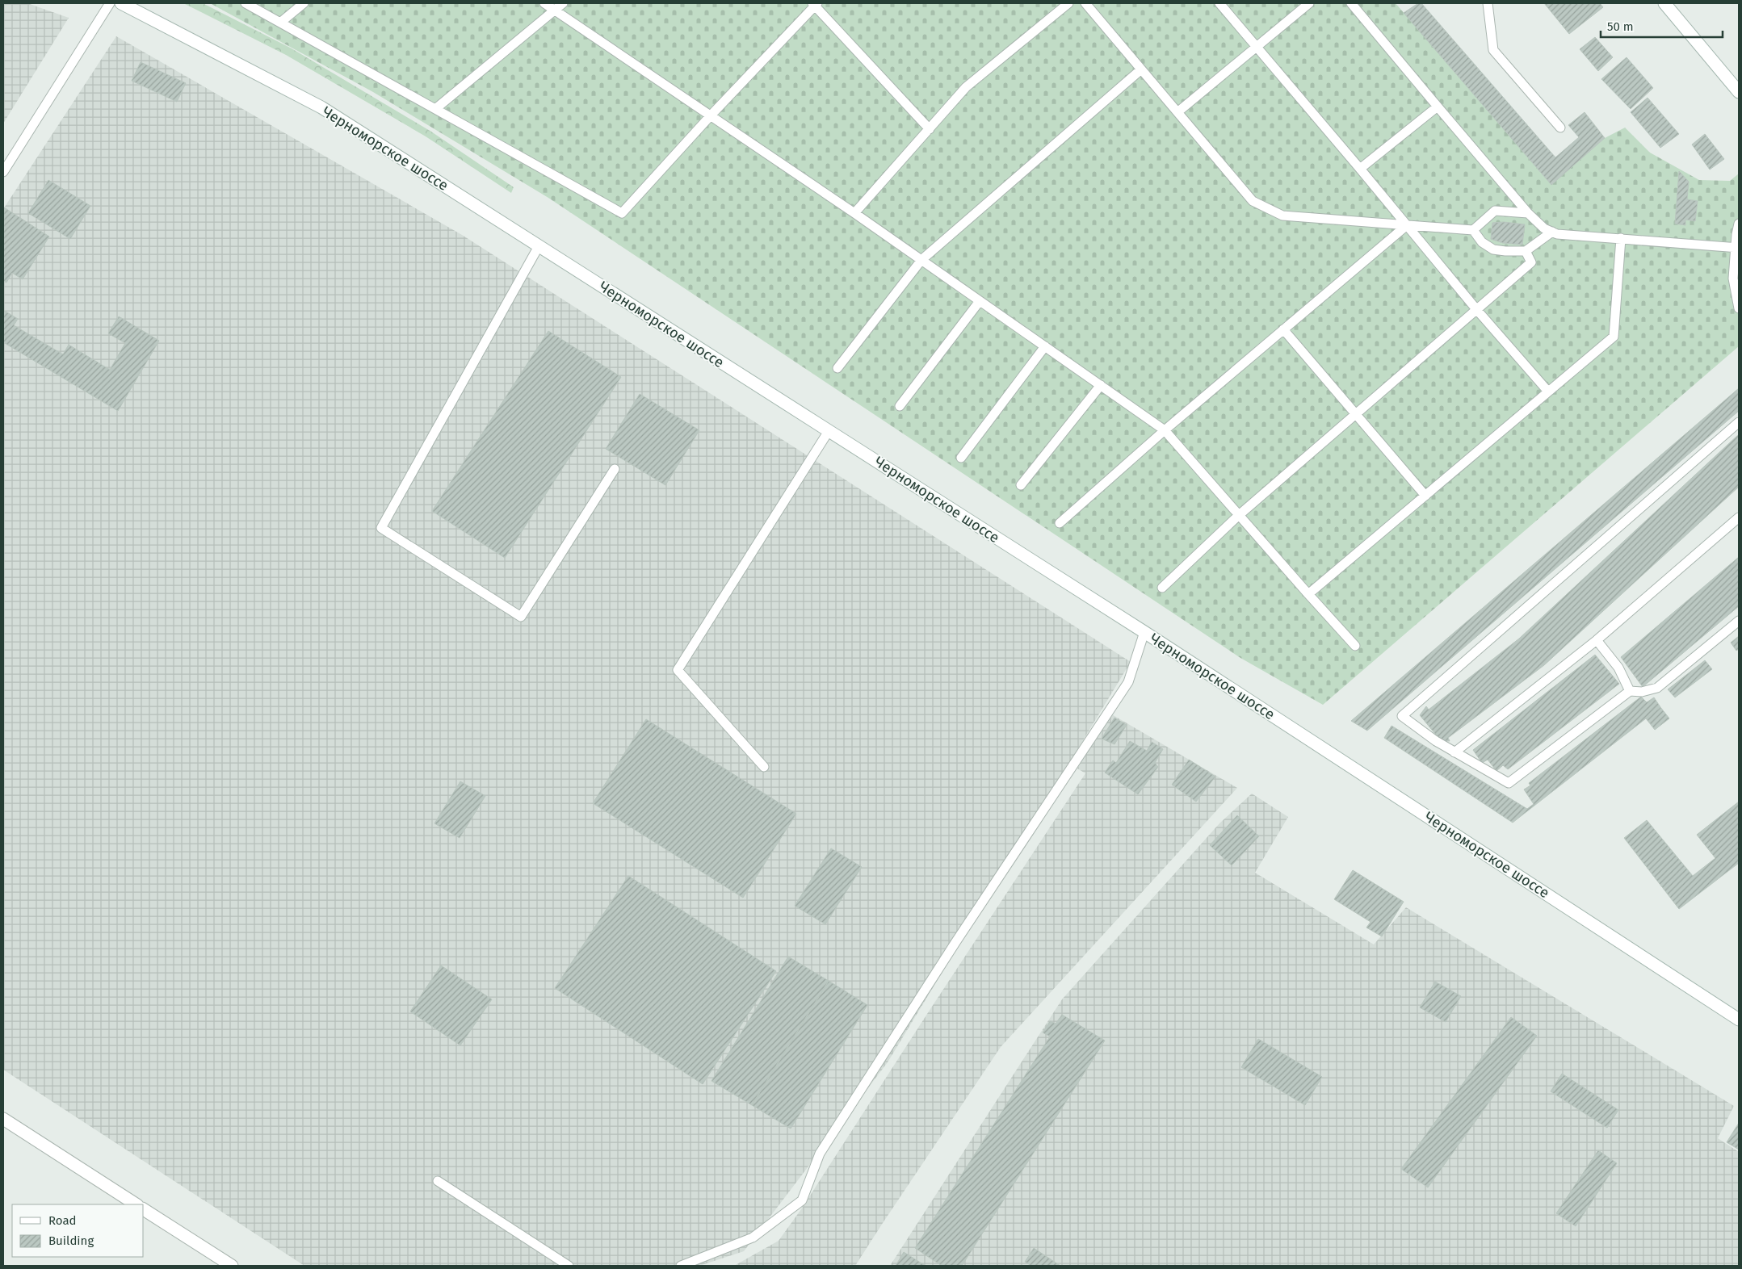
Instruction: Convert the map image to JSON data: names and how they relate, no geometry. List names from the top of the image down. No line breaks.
{"streets":{"main road":["Черноморское шоссе"]},"legend":["Road","Building"],"scale_bar":"50 m"}
